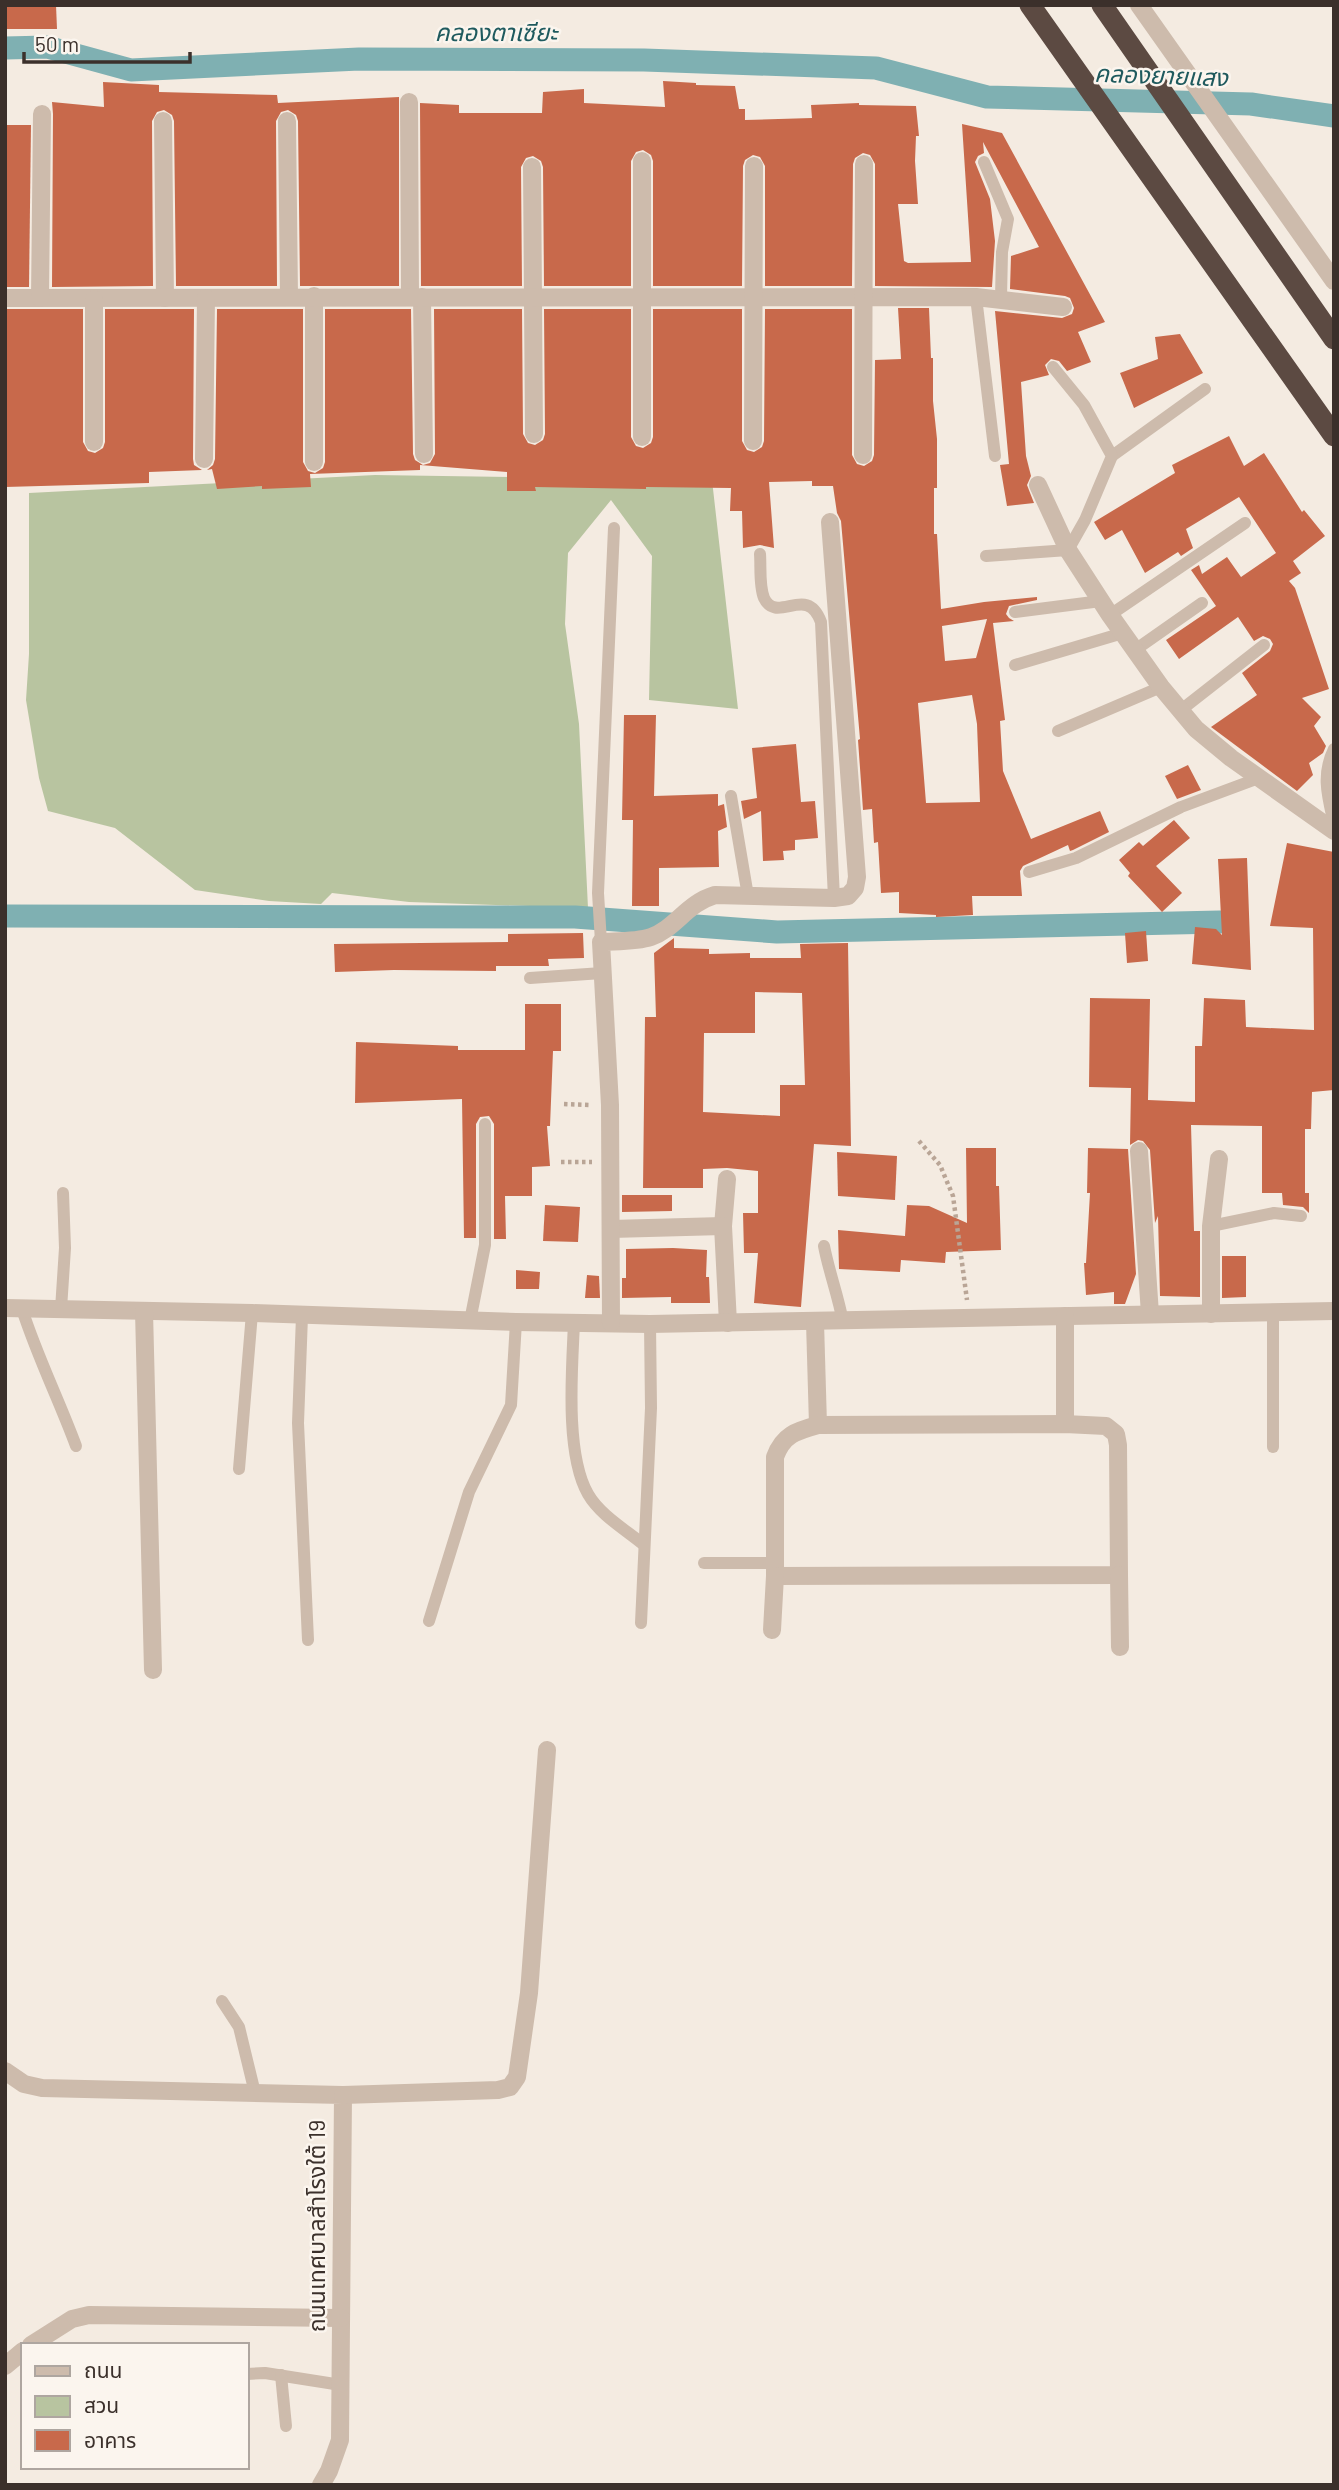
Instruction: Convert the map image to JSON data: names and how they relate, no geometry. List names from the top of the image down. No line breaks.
{"streets":{"street":["ถนนเทศบาลสำโรงใต้ 19"]},"water":["คลองตาเซียะ","คลองยายแสง"],"legend":["ถนน","สวน","อาคาร"],"scale_bar":"50 m"}
